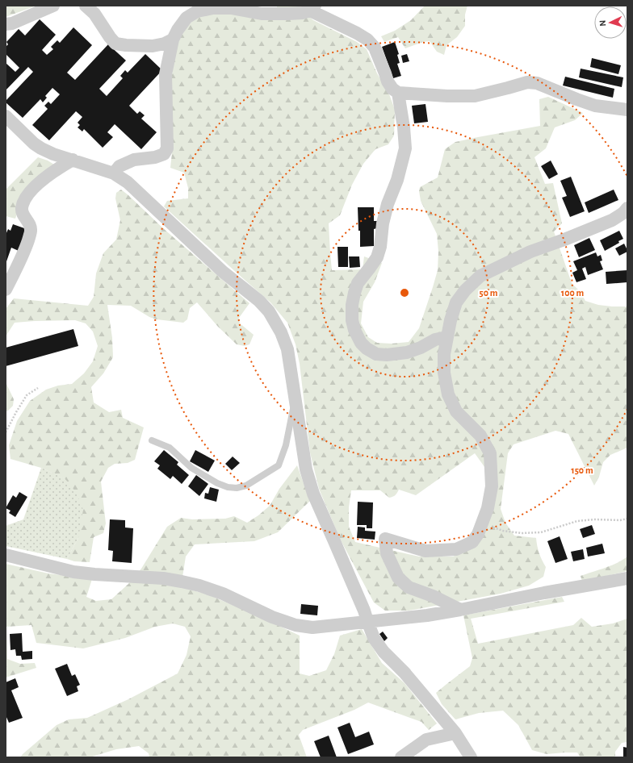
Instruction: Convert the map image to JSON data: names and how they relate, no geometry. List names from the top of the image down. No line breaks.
{"north":"left","rings":["50 m","100 m","150 m"]}
